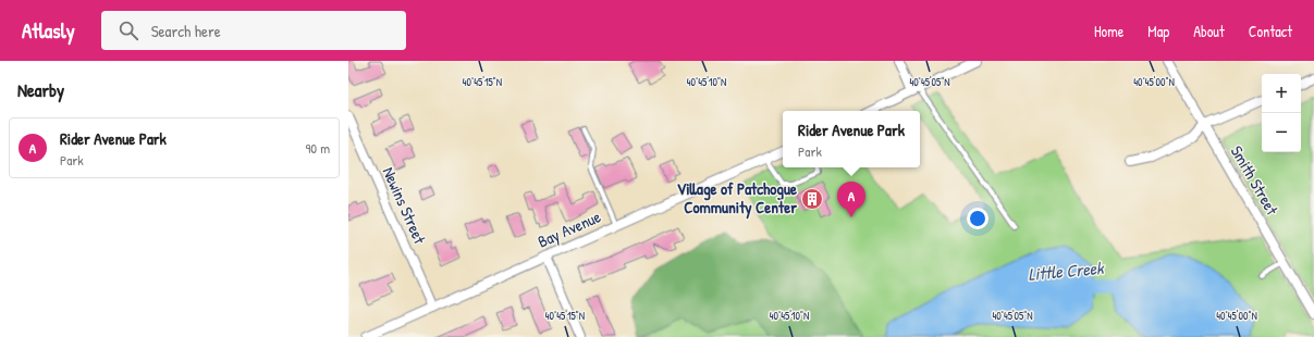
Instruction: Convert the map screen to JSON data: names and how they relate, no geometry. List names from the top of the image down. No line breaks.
{"streets":{"street":["Smith Street","Newins Street","Bay Avenue"]},"crossings":[["Newins Street","Bay Avenue"]],"water":["Little Creek"],"places":{"building":["Village of Patchogue Community Center"]},"page":{"header":"Atlasly","search":"Search here","nav":["Home","Map","About","Contact"],"heading":"Nearby","map_buttons":["+","−"],"popup":["Rider Avenue Park","Park"],"list":[{"mark":"A","name":"Rider Avenue Park","note":"Park","value":"90 m"}],"pins":"A"},"coordinates":["40°45'15\"N","40°45'10\"N","40°45'05\"N","40°45'00\"N"]}
